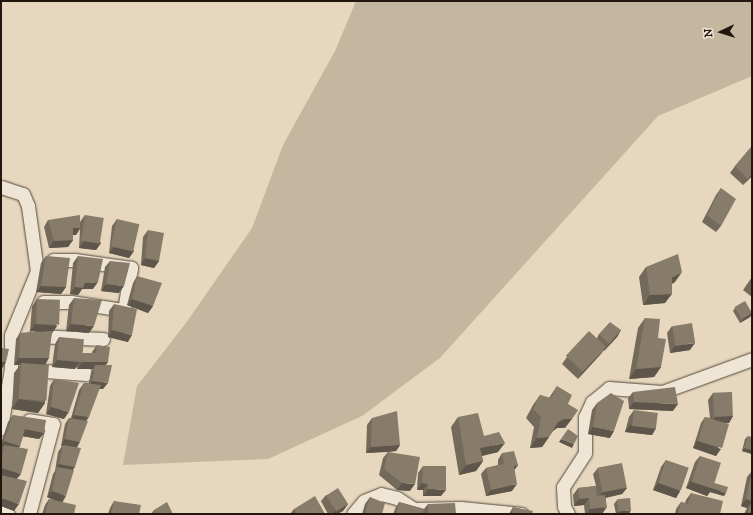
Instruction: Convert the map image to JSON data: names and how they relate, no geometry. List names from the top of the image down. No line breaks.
{"north":"left"}
